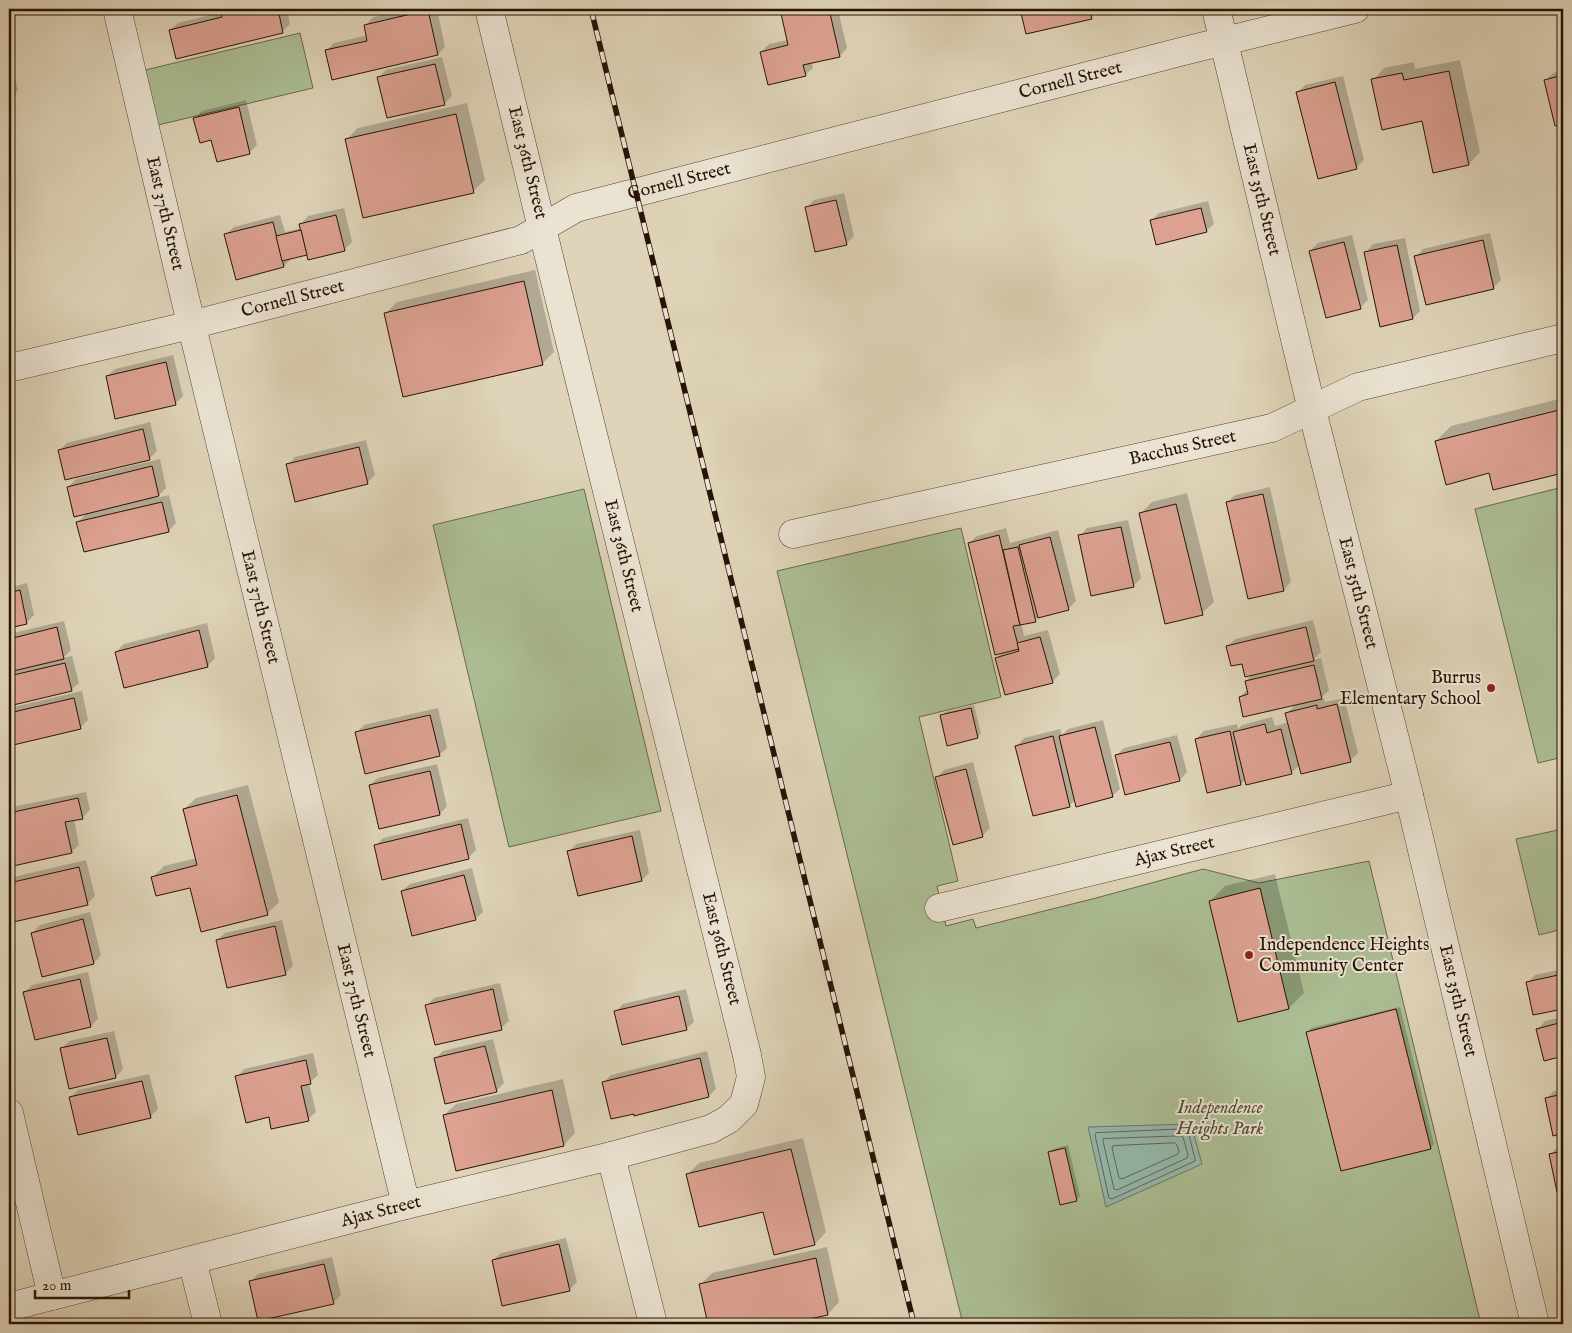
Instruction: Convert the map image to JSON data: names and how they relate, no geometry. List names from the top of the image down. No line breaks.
{"streets":{"street":["Cornell Street","East 36th Street","East 35th Street","East 37th Street","Bacchus Street","Ajax Street"]},"crossings":[["Cornell Street","East 36th Street"],["Cornell Street","East 35th Street"],["Cornell Street","East 37th Street"],["East 36th Street","Ajax Street"],["East 35th Street","Bacchus Street"],["East 35th Street","Ajax Street"],["East 37th Street","Ajax Street"]],"parks":["Independence Heights Park"],"places":["Burrus Elementary School","Independence Heights Community Center"],"scale_bar":"20 m"}
